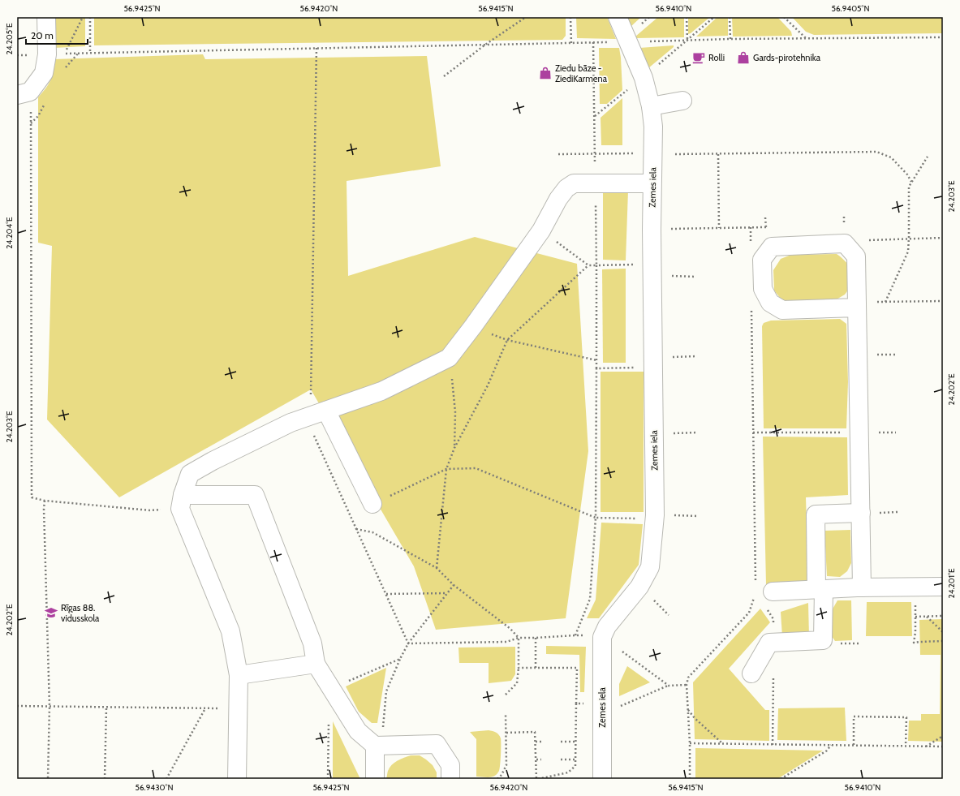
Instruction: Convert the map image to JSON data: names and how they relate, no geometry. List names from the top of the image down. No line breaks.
{"streets":{"street":["Zemes iela"]},"places":{"cafe":["Rolli"],"shop":["Gards-pirotehnika","Ziedu bāze - ZiediKarmena"],"school or university":["Rīgas 88. vidusskola"]},"scale_bar":"20 m","coordinates":["56.9425°N","56.9420°N","56.9415°N","56.9410°N","56.9405°N","24.205°E","24.203°E","24.204°E","24.202°E","24.201°E","56.9430°N"]}
